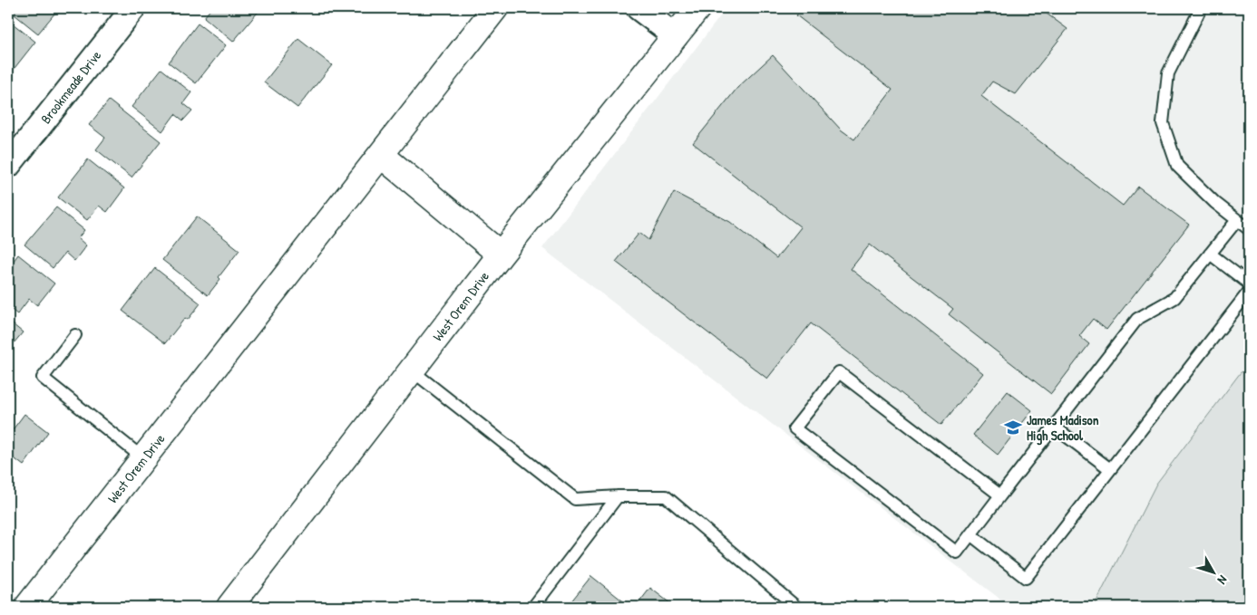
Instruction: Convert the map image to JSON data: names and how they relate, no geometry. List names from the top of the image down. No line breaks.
{"streets":{"main road":["West Orem Drive"],"street":["Brookmeade Drive"]},"places":{"school or university":["James Madison High School"]},"north":"bottom right"}
